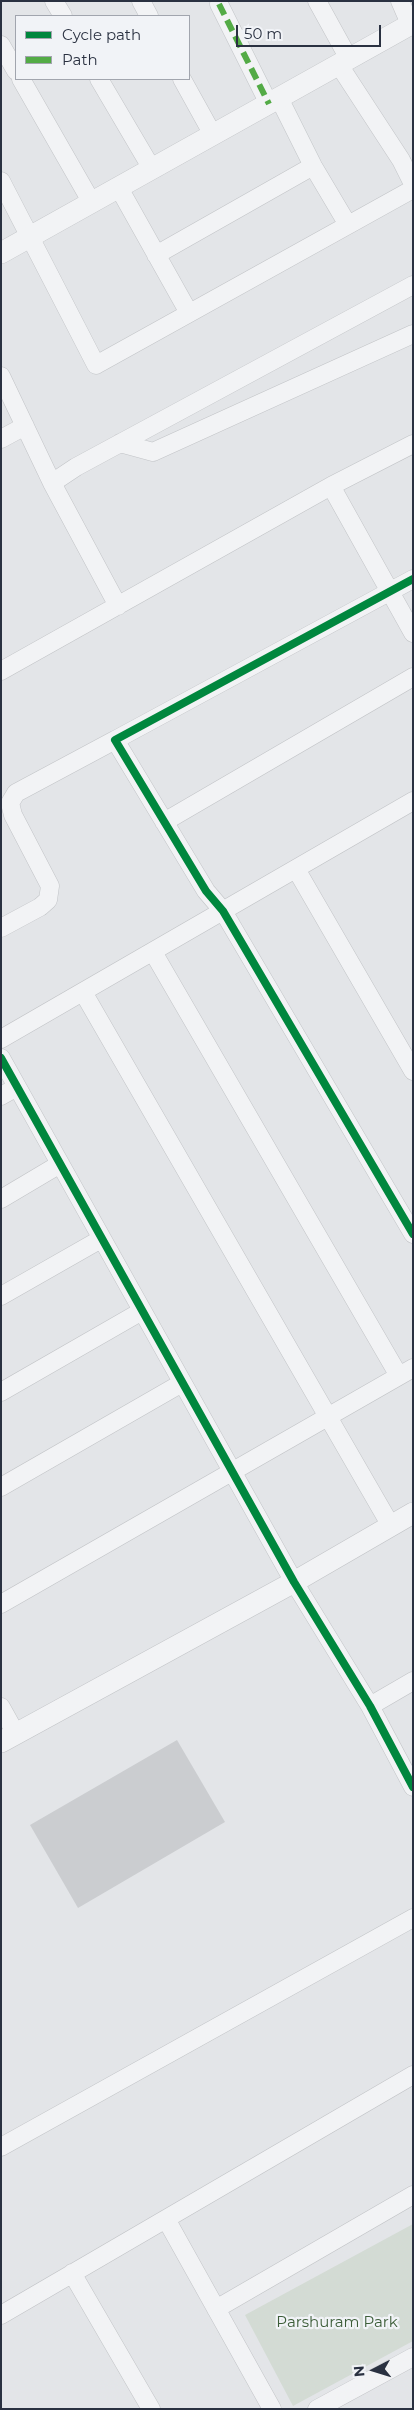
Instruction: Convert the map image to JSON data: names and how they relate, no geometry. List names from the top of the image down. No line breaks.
{"parks":["Parshuram Park"],"legend":["Cycle path","Path"],"scale_bar":"50 m","north":"left"}
